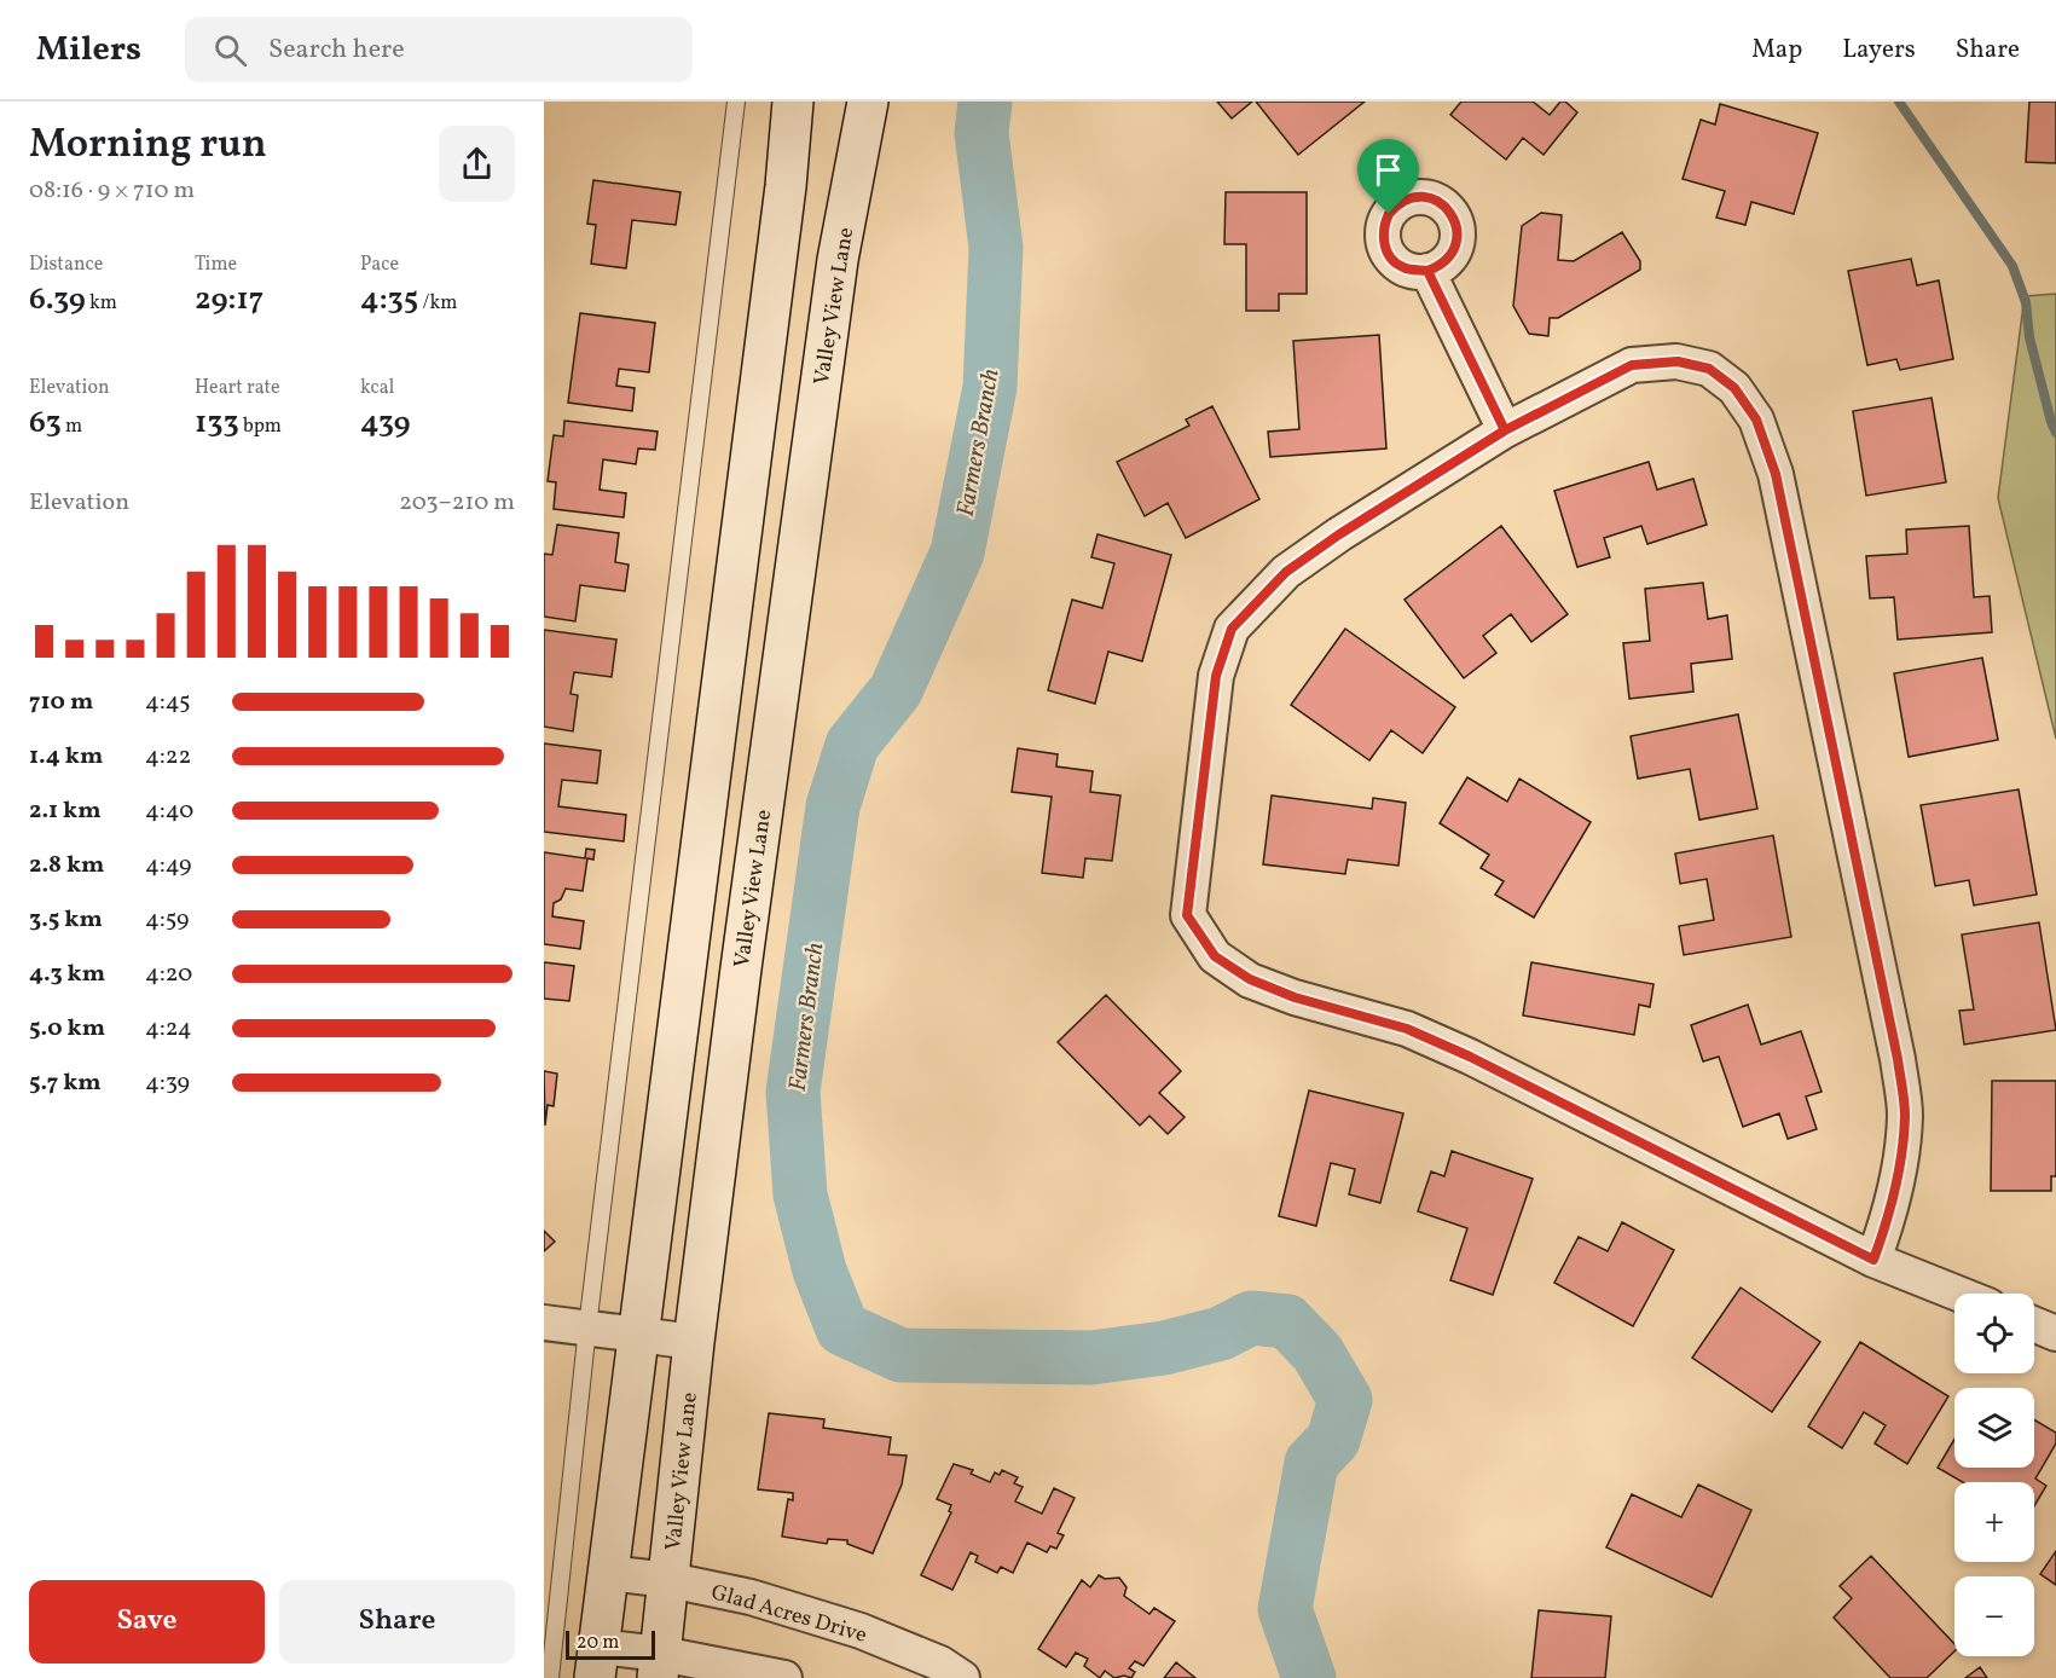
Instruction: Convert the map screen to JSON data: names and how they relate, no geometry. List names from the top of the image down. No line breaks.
{"streets":{"main road":["Valley View Lane"],"street":["Glad Acres Drive"]},"crossings":[["Valley View Lane","Glad Acres Drive"]],"water":["Farmers Branch"],"scale_bar":"20 m","page":{"header":"Milers","search":"Search here","nav":["Map","Layers","Share"],"heading":["Morning run","08:16 · 9 × 710 m"],"stats":[["Distance","6.39 km"],["Time","29:17"],["Pace","4:35 /km"],["Elevation","63 m"],["Heart rate","133 bpm"],["kcal","439"]],"chart":["Elevation","203–210 m"],"list":[{"name":"710 m","note":"4:45"},{"name":"1.4 km","note":"4:22"},{"name":"2.1 km","note":"4:40"},{"name":"2.8 km","note":"4:49"},{"name":"3.5 km","note":"4:59"},{"name":"4.3 km","note":"4:20"},{"name":"5.0 km","note":"4:24"},{"name":"5.7 km","note":"4:39"}],"map_buttons":["+","−"],"buttons":["Save","Share"],"scale":"20 m"}}
